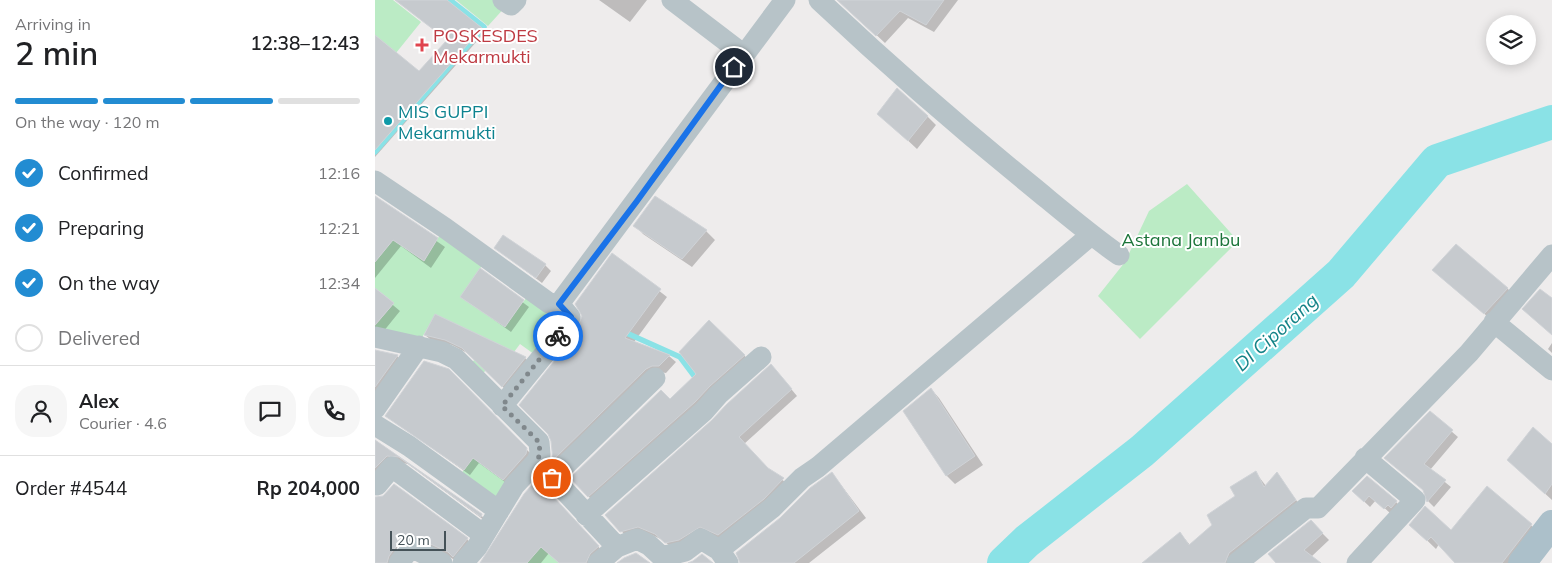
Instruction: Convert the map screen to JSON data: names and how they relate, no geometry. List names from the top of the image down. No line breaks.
{"water":["DI Ciporang"],"parks":["Astana Jambu"],"places":{"health":["POSKESDES Mekarmukti"],"other":["MIS GUPPI Mekarmukti"]},"scale_bar":"20 m","page":{"heading":["2 min","Arriving in","12:38–12:43"],"panel":["Alex","Courier · 4.6","Order #4544","Rp 204,000"],"bar":"On the way · 120 m","list":[["Confirmed","12:16"],["Preparing","12:21"],["On the way","12:34"],"Delivered"],"scale":"20 m"}}
